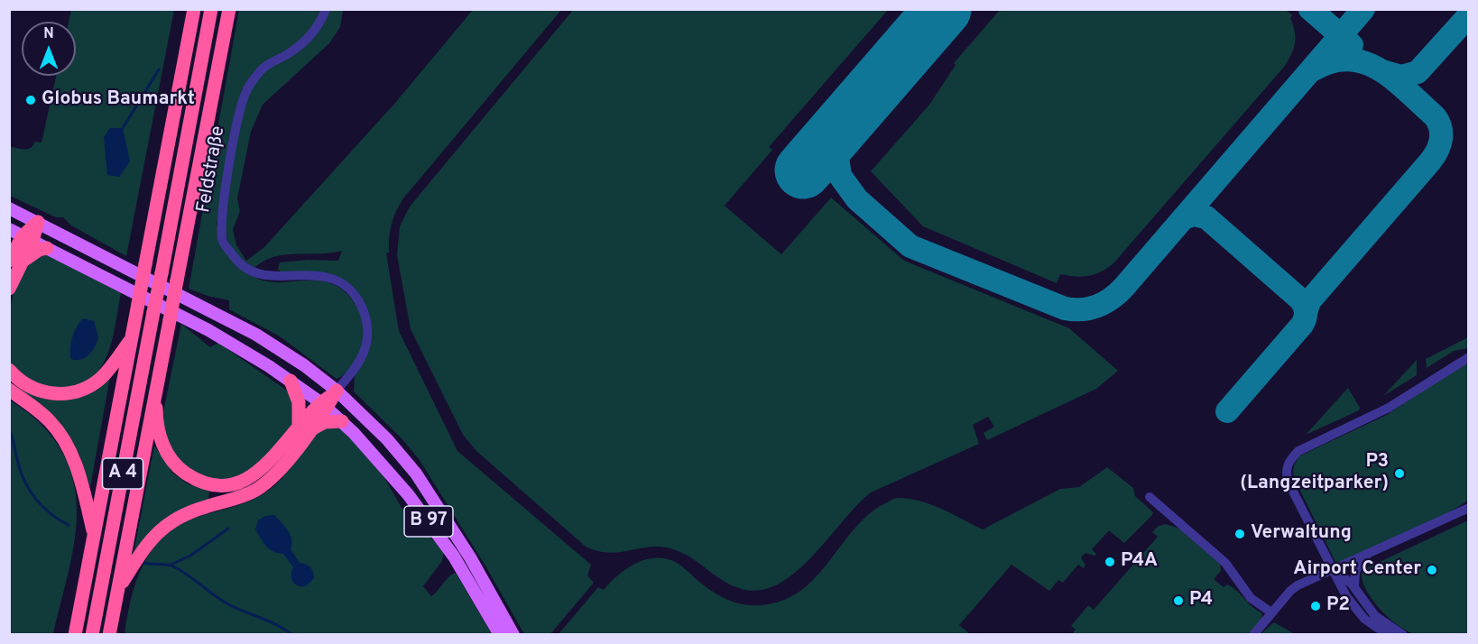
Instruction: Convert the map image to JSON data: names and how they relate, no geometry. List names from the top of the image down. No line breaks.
{"streets":{"highway":["A 4"],"main road":["B 97"],"street":["Feldstraße"]},"crossings":[["Feldstraße","B 97"]],"places":["Globus Baumarkt","P3 (Langzeitparker)","Verwaltung","P4A","Airport Center","P4","P2"],"north":"top"}
